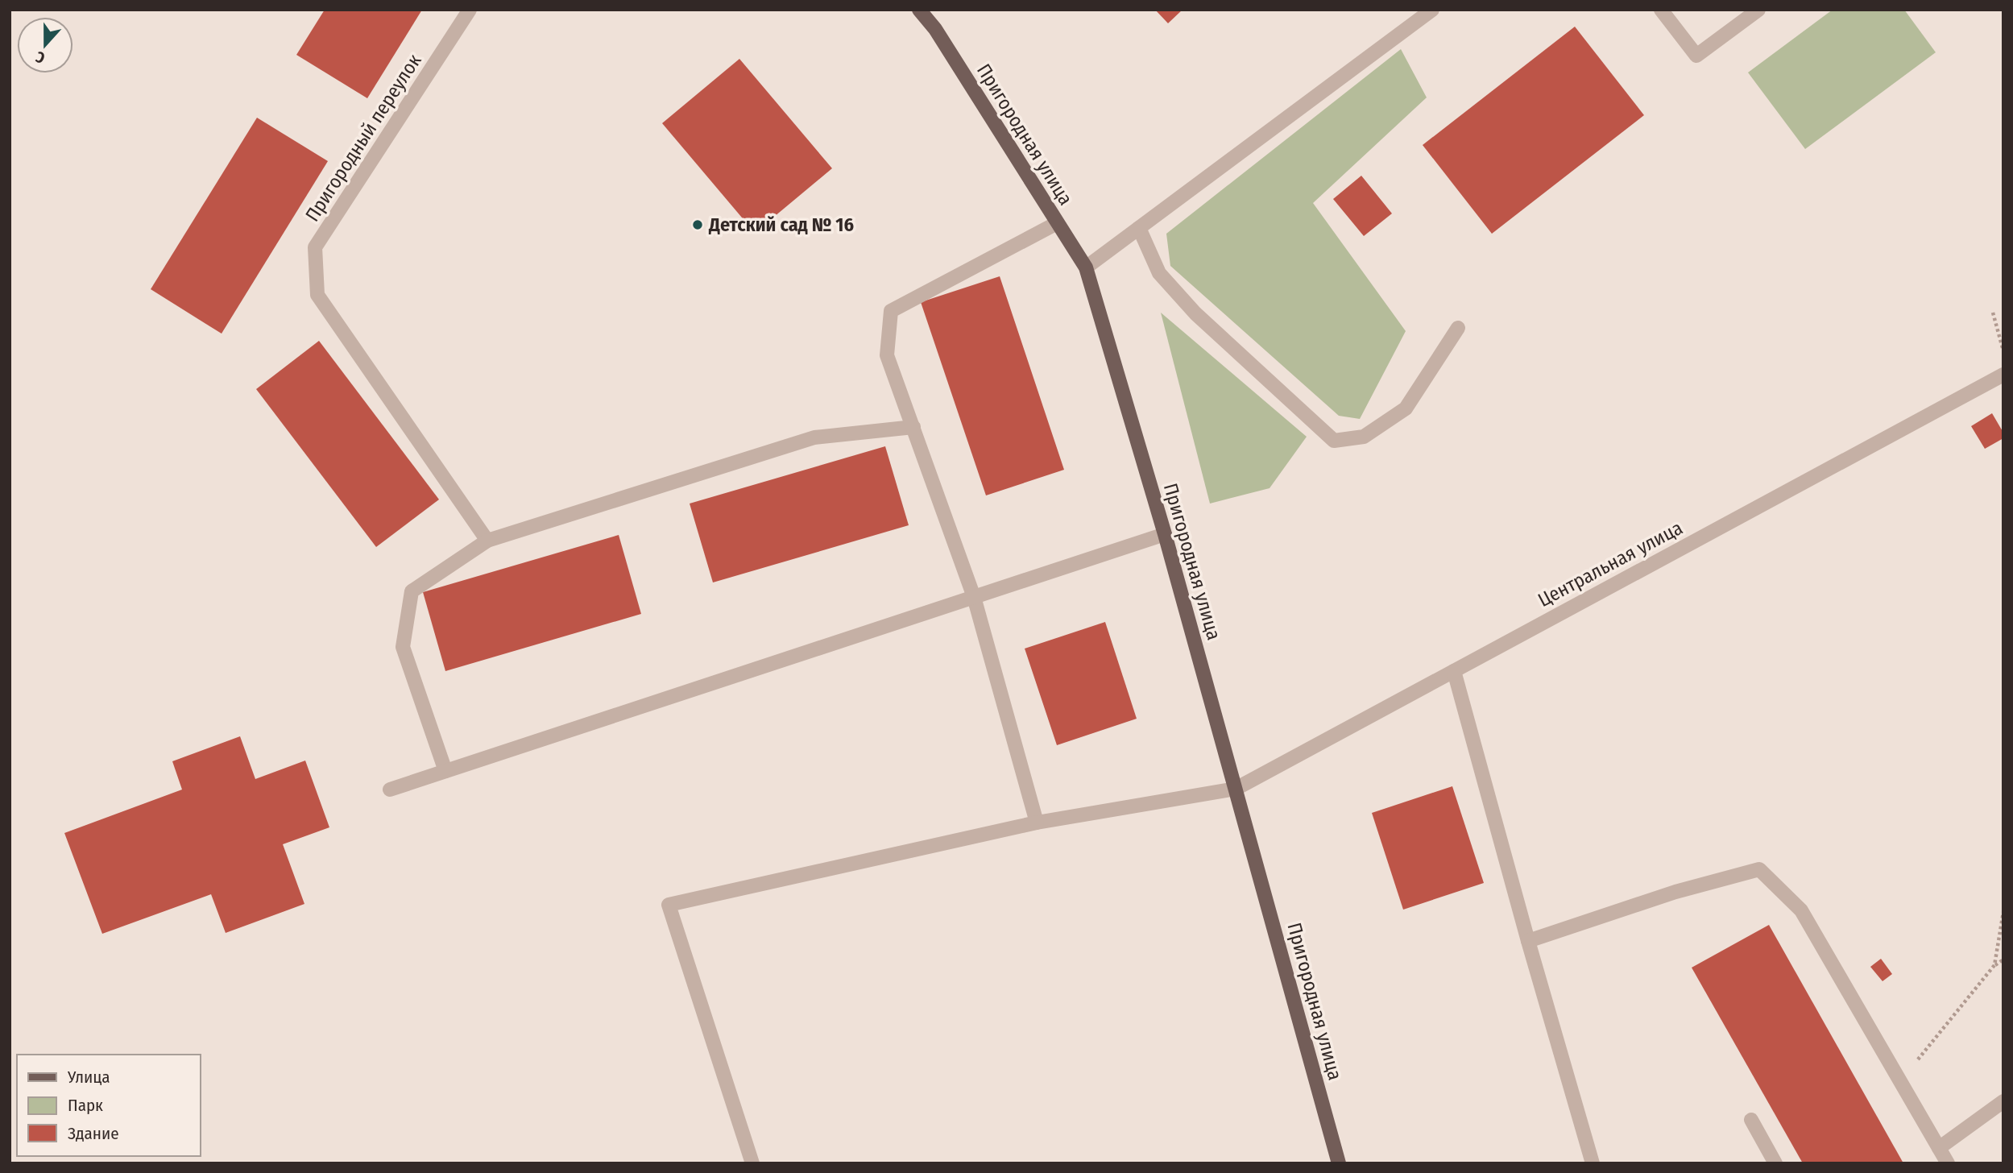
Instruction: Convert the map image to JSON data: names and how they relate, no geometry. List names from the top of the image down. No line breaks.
{"streets":{"main road":["Пригородная улица"],"street":["Пригородный переулок","Центральная улица"]},"crossings":[["Пригородная улица","Центральная улица"]],"places":["Детский сад № 16"],"legend":["Улица","Парк","Здание"],"north":"bottom"}
